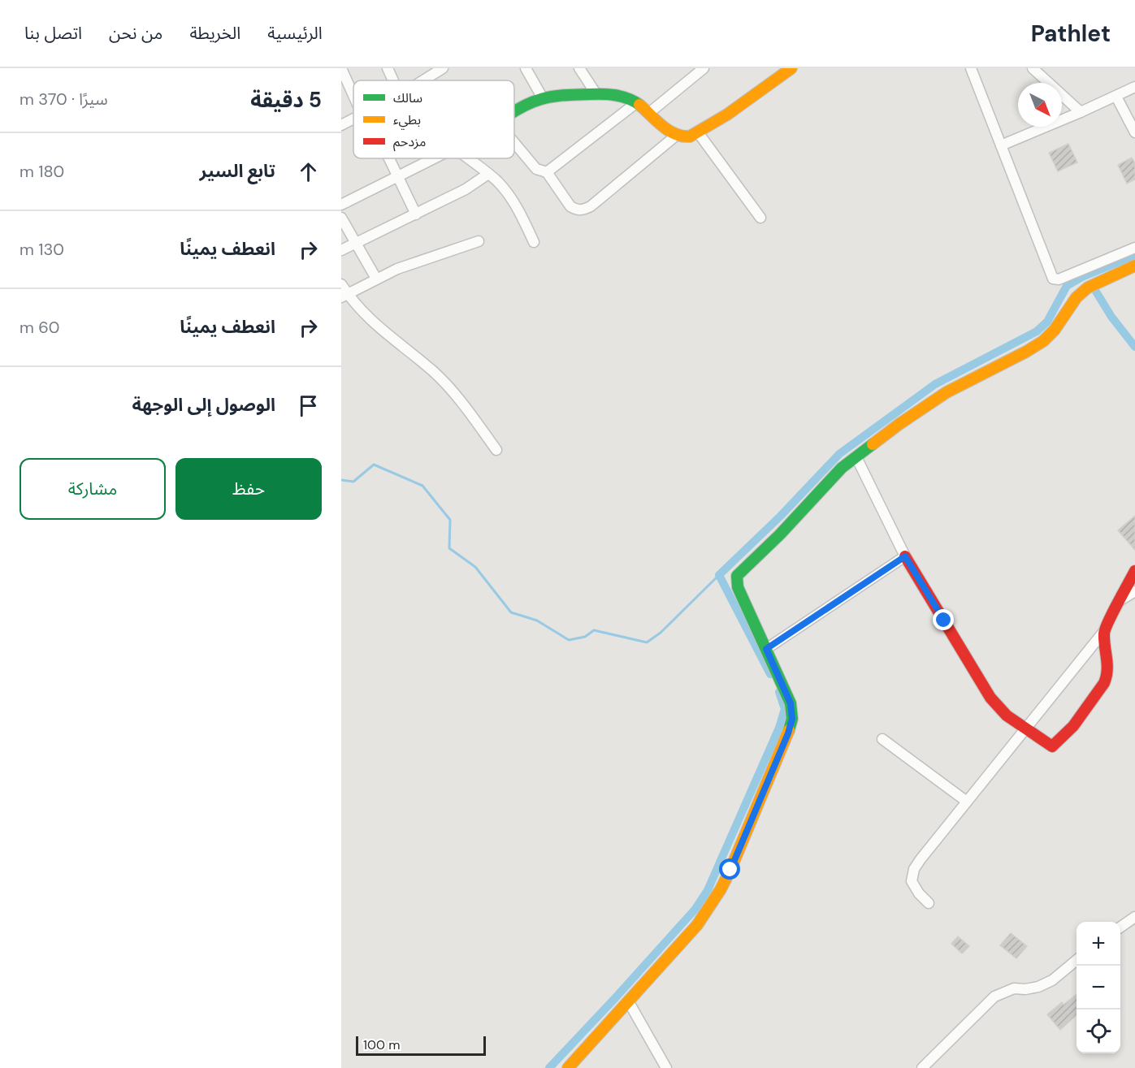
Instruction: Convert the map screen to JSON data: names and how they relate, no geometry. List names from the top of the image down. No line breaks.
{"legend":["سالك","بطيء","مزدحم"],"scale_bar":"100 m","north":"bottom right","page":{"header":"Pathlet","nav":["الرئيسية","الخريطة","من نحن","اتصل بنا"],"heading":["5 دقيقة","سيرًا · 370 m"],"list":[["تابع السير","180 m"],["انعطف يمينًا","130 m"],["انعطف يمينًا","60 m"],"الوصول إلى الوجهة"],"buttons":["حفظ","مشاركة"],"map_buttons":["+","−"],"scale":"100 m"}}
